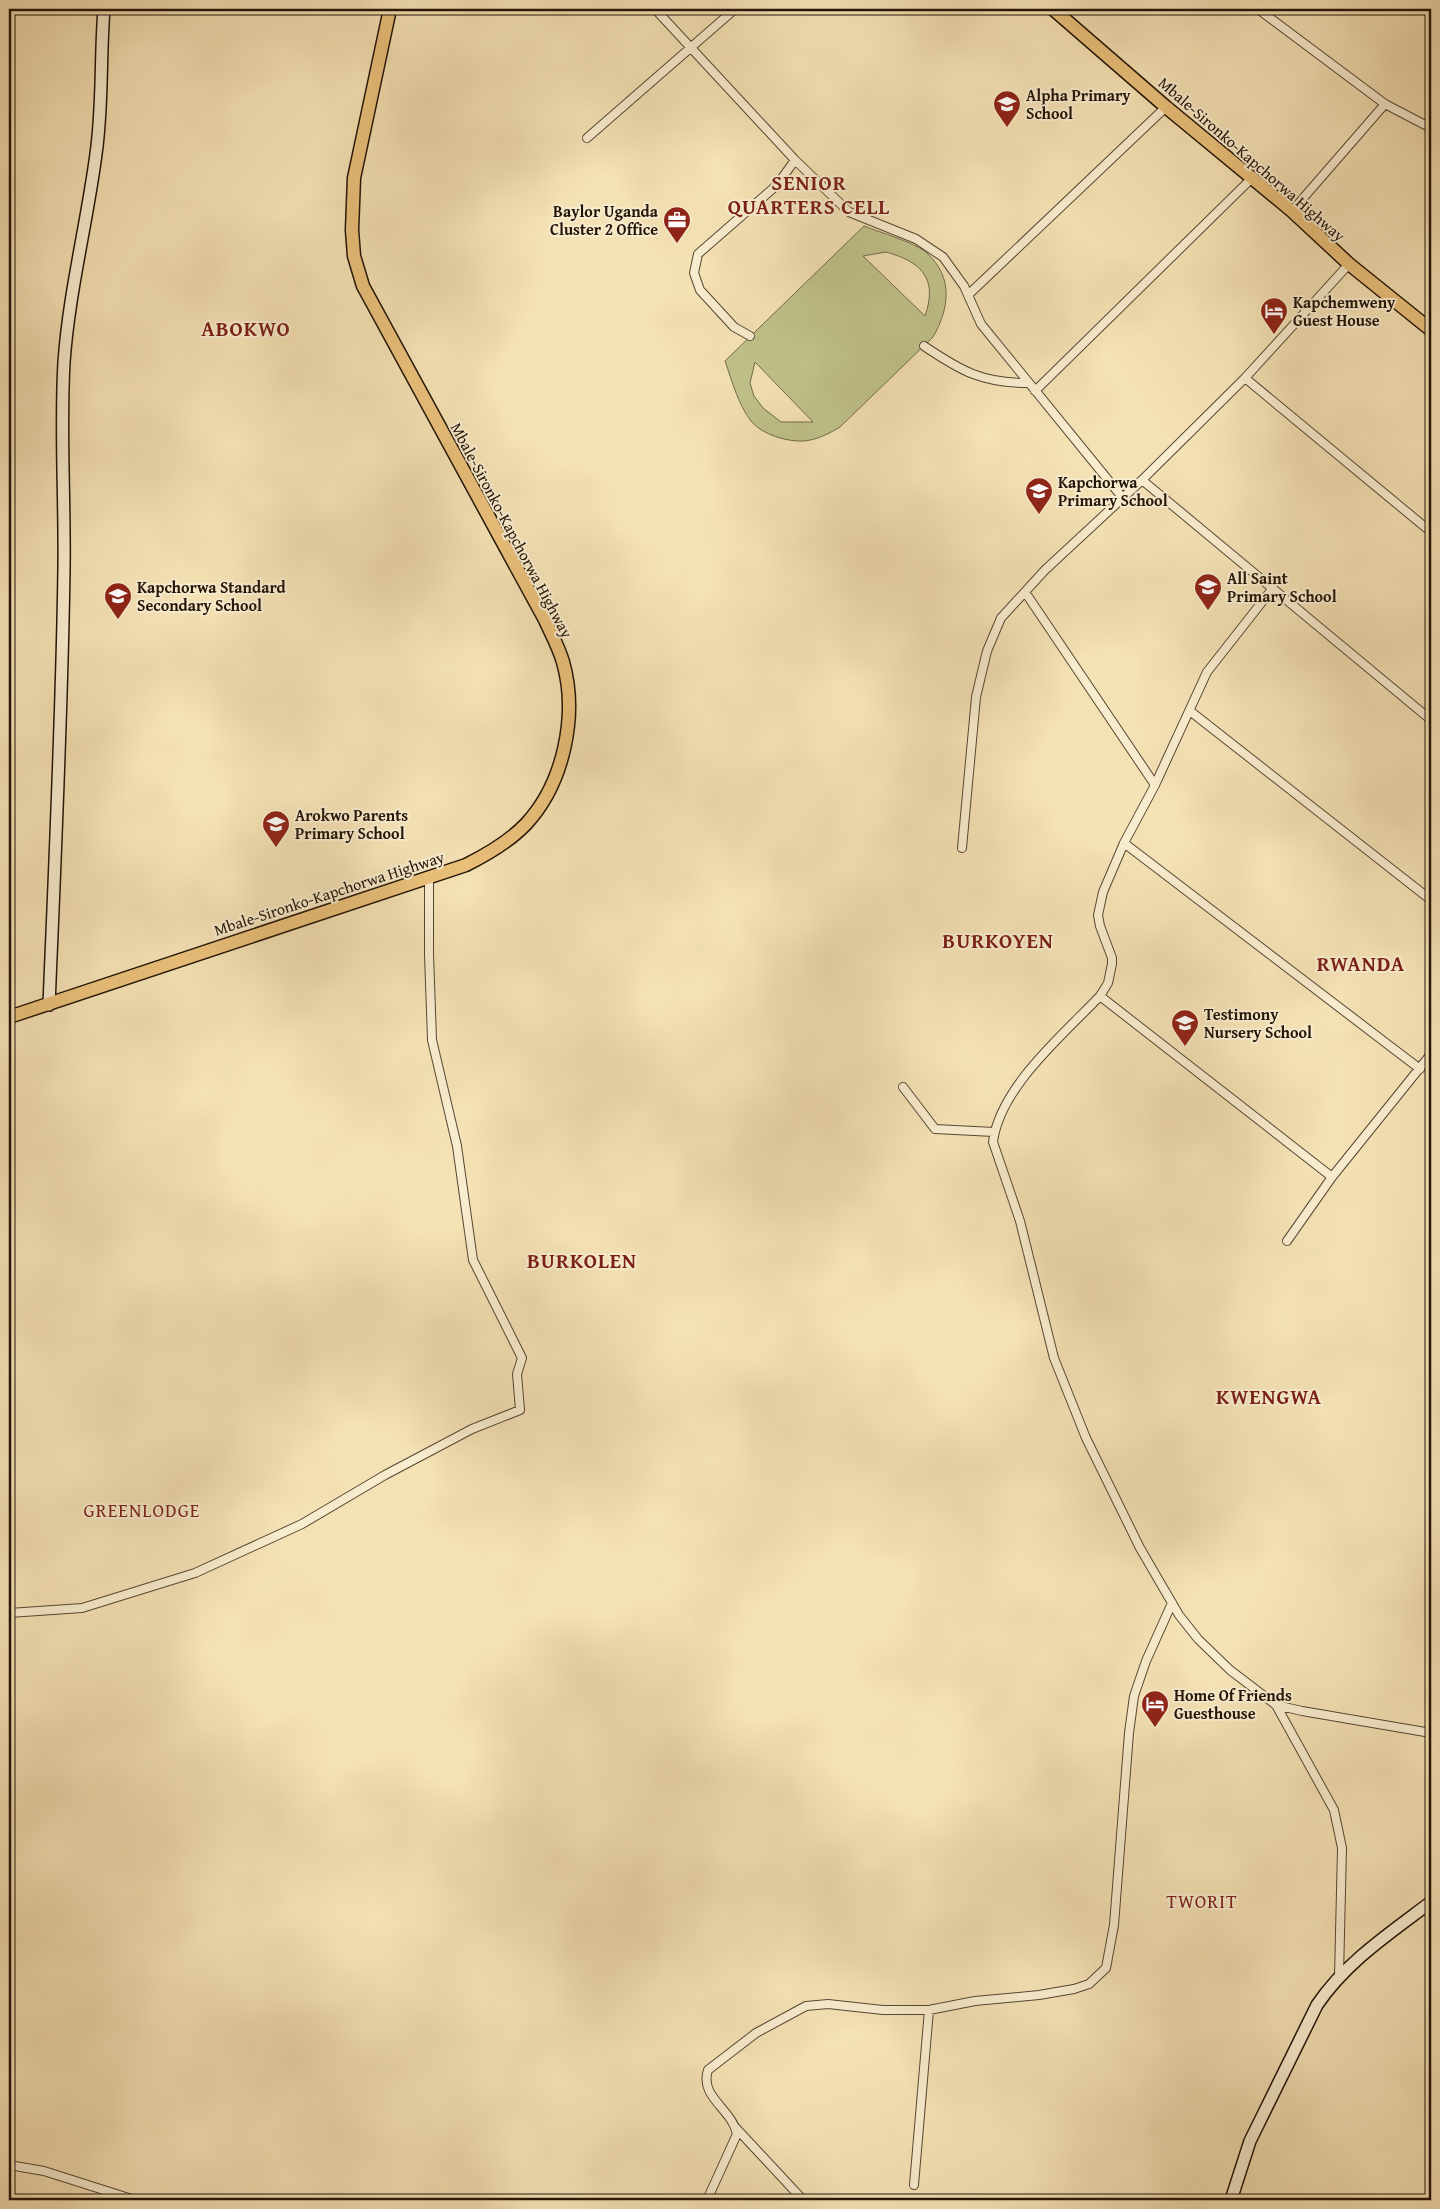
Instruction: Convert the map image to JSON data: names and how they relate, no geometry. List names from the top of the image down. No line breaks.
{"streets":{"main road":["Mbale-Sironko-Kapchorwa Highway"]},"districts":["SENIOR QUARTERS CELL","ABOKWO","BURKOYEN","RWANDA","BURKOLEN","KWENGWA","GREENLODGE","TWORIT"],"places":{"school or university":["Alpha Primary School","Kapchorwa Primary School","All Saint Primary School","Kapchorwa Standard Secondary School","Arokwo Parents Primary School","Testimony Nursery School"],"office":["Baylor Uganda Cluster 2 Office"],"hotel":["Kapchemweny Guest House","Home Of Friends Guesthouse"]}}
